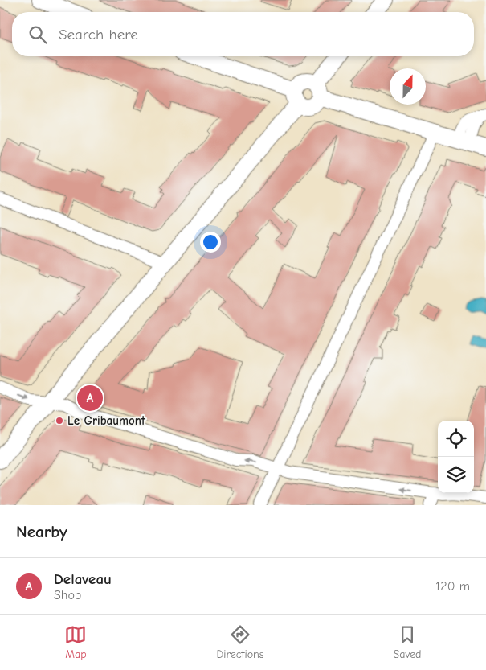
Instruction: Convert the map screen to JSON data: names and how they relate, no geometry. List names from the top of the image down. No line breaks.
{"places":["Le Gribaumont"],"north":"top","page":{"search":"Search here","pins":"A","heading":"Nearby","list":[{"mark":"A","name":"Delaveau","note":"Shop","value":"120 m"}],"nav":["Map","Directions","Saved"]}}
